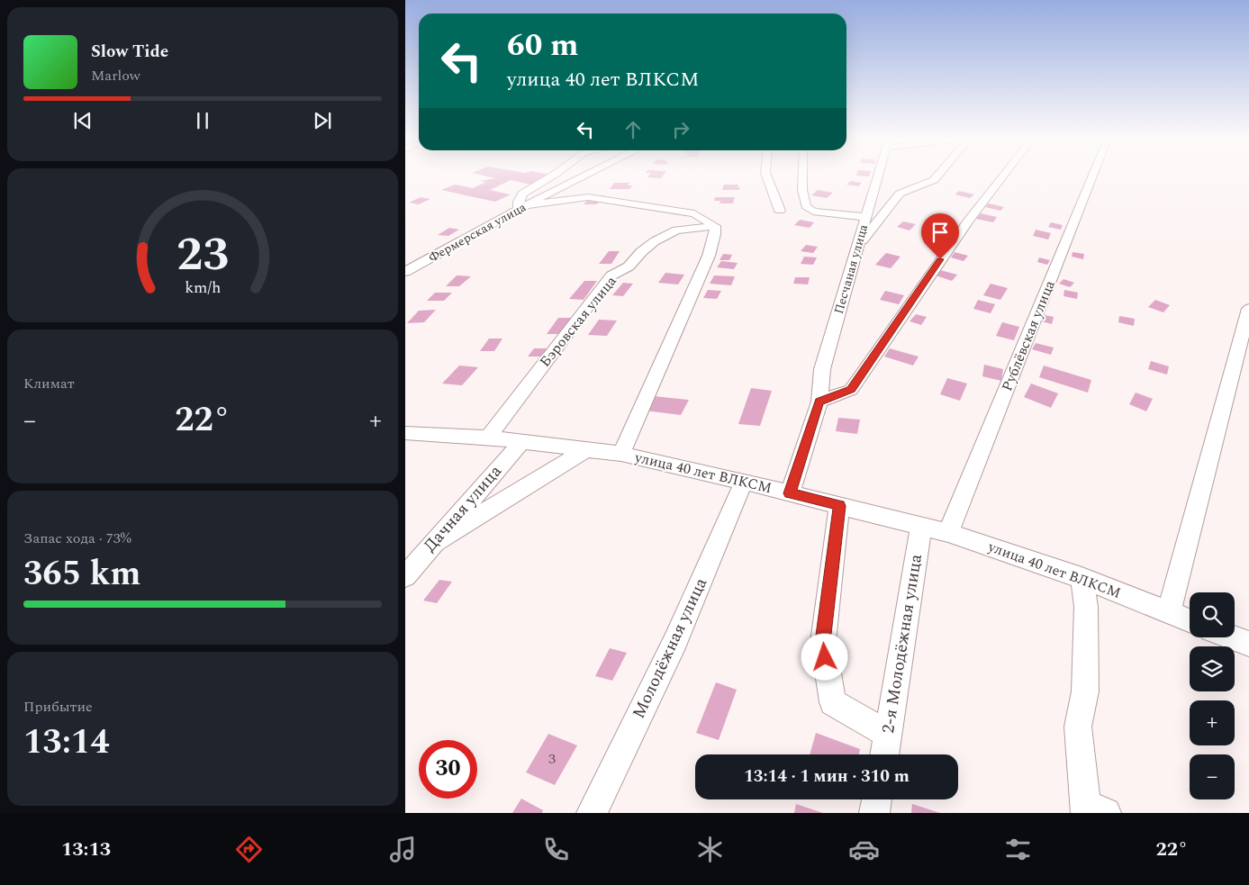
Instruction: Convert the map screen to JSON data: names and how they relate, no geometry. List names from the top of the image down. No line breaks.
{"streets":{"street":["Фермерская улица","Песчаная улица","Бэровская улица","Рублёвская улица","улица 40 лет ВЛКСМ","Дачная улица","2-я Молодёжная улица","Молодёжная улица"]},"crossings":[["Бэровская улица","улица 40 лет ВЛКСМ"],["Рублёвская улица","улица 40 лет ВЛКСМ"],["улица 40 лет ВЛКСМ","Дачная улица"],["улица 40 лет ВЛКСМ","2-я Молодёжная улица"],["улица 40 лет ВЛКСМ","Молодёжная улица"]],"house_numbers":["3"],"page":{"turn":["60 m","улица 40 лет ВЛКСМ"],"song":["Slow Tide","Marlow"],"tile":["Климат",["Запас хода · 73%","365 km"],["Прибытие","13:14"]],"heat":["−","22°","+"],"map_buttons":["+","−"],"limit":"30","trip":"13:14 · 1 мин · 310 m","tabs":["13:13","22°"],"gauge":["23","km/h"]}}
